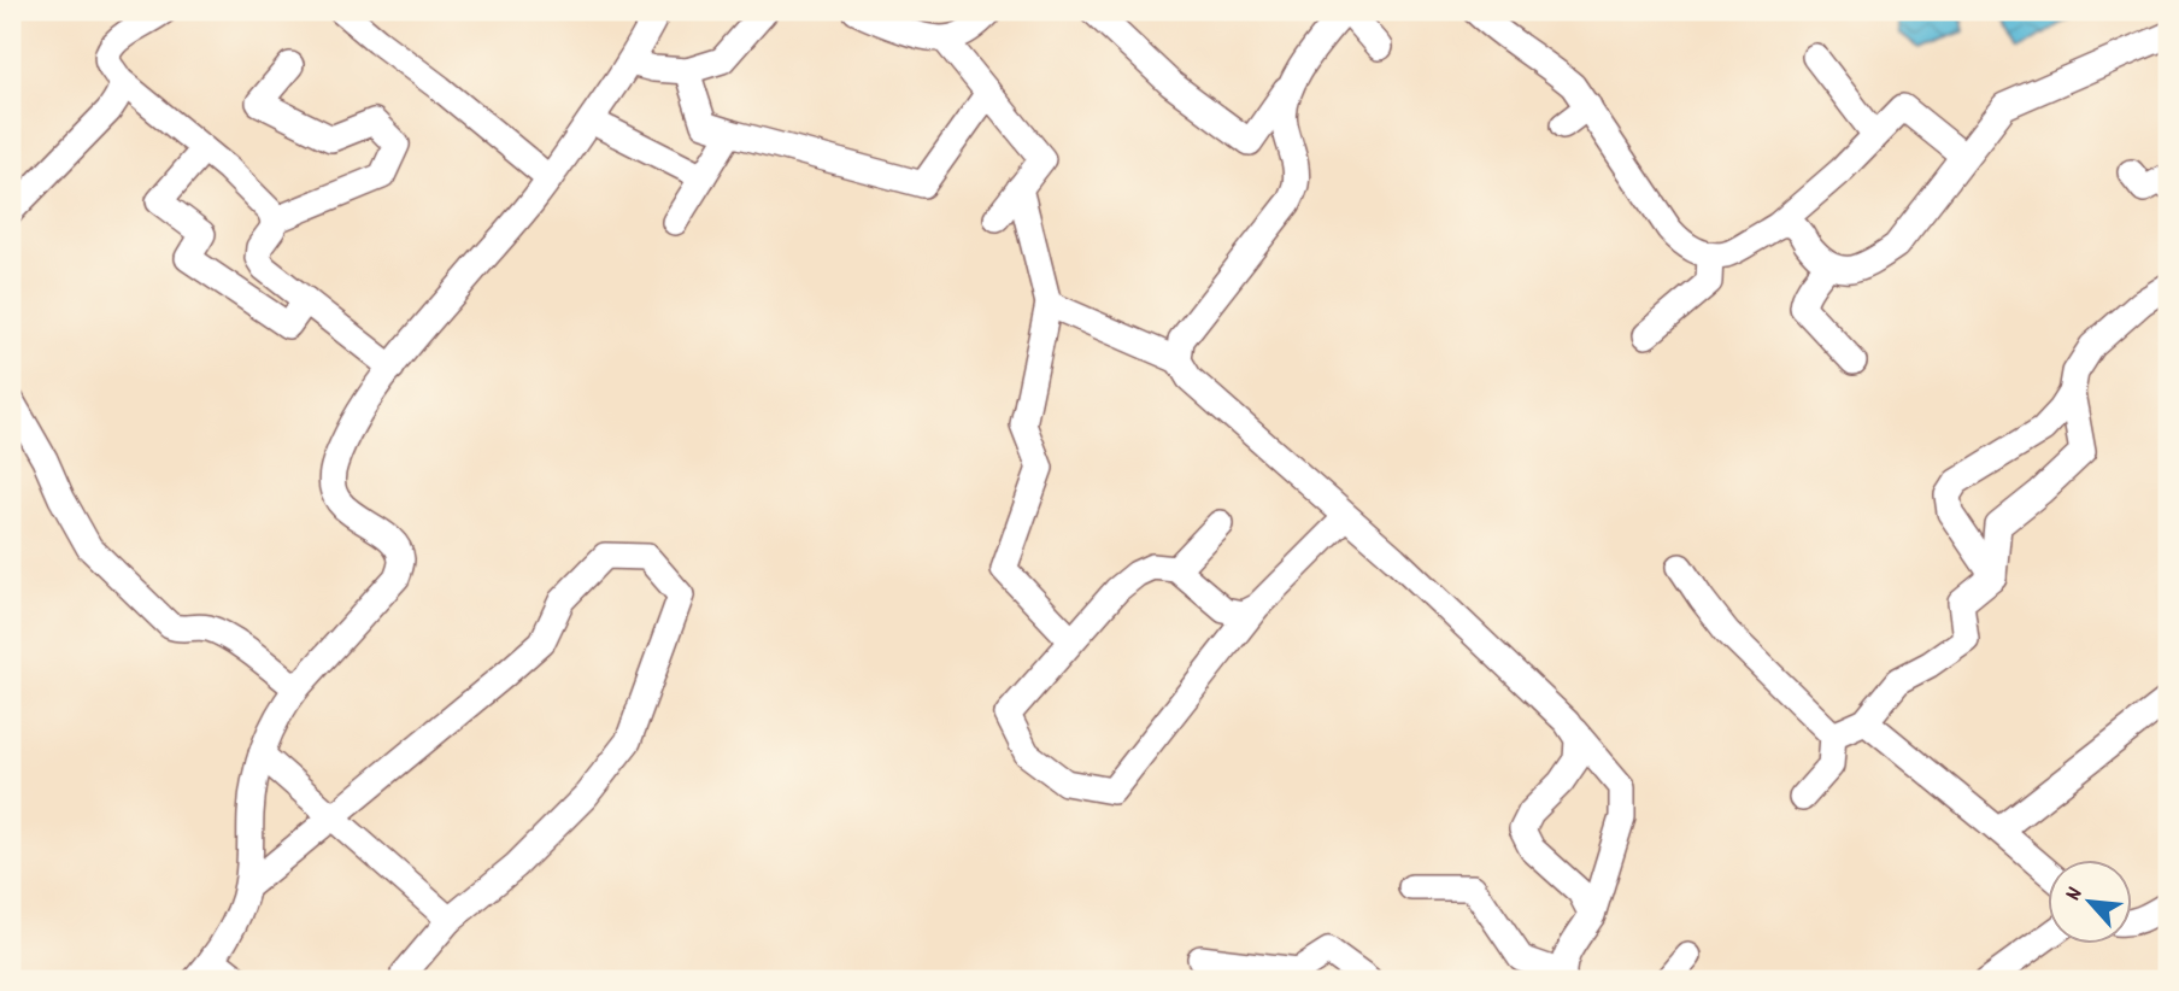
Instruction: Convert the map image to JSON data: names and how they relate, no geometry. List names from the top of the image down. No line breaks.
{"north":"top left"}
